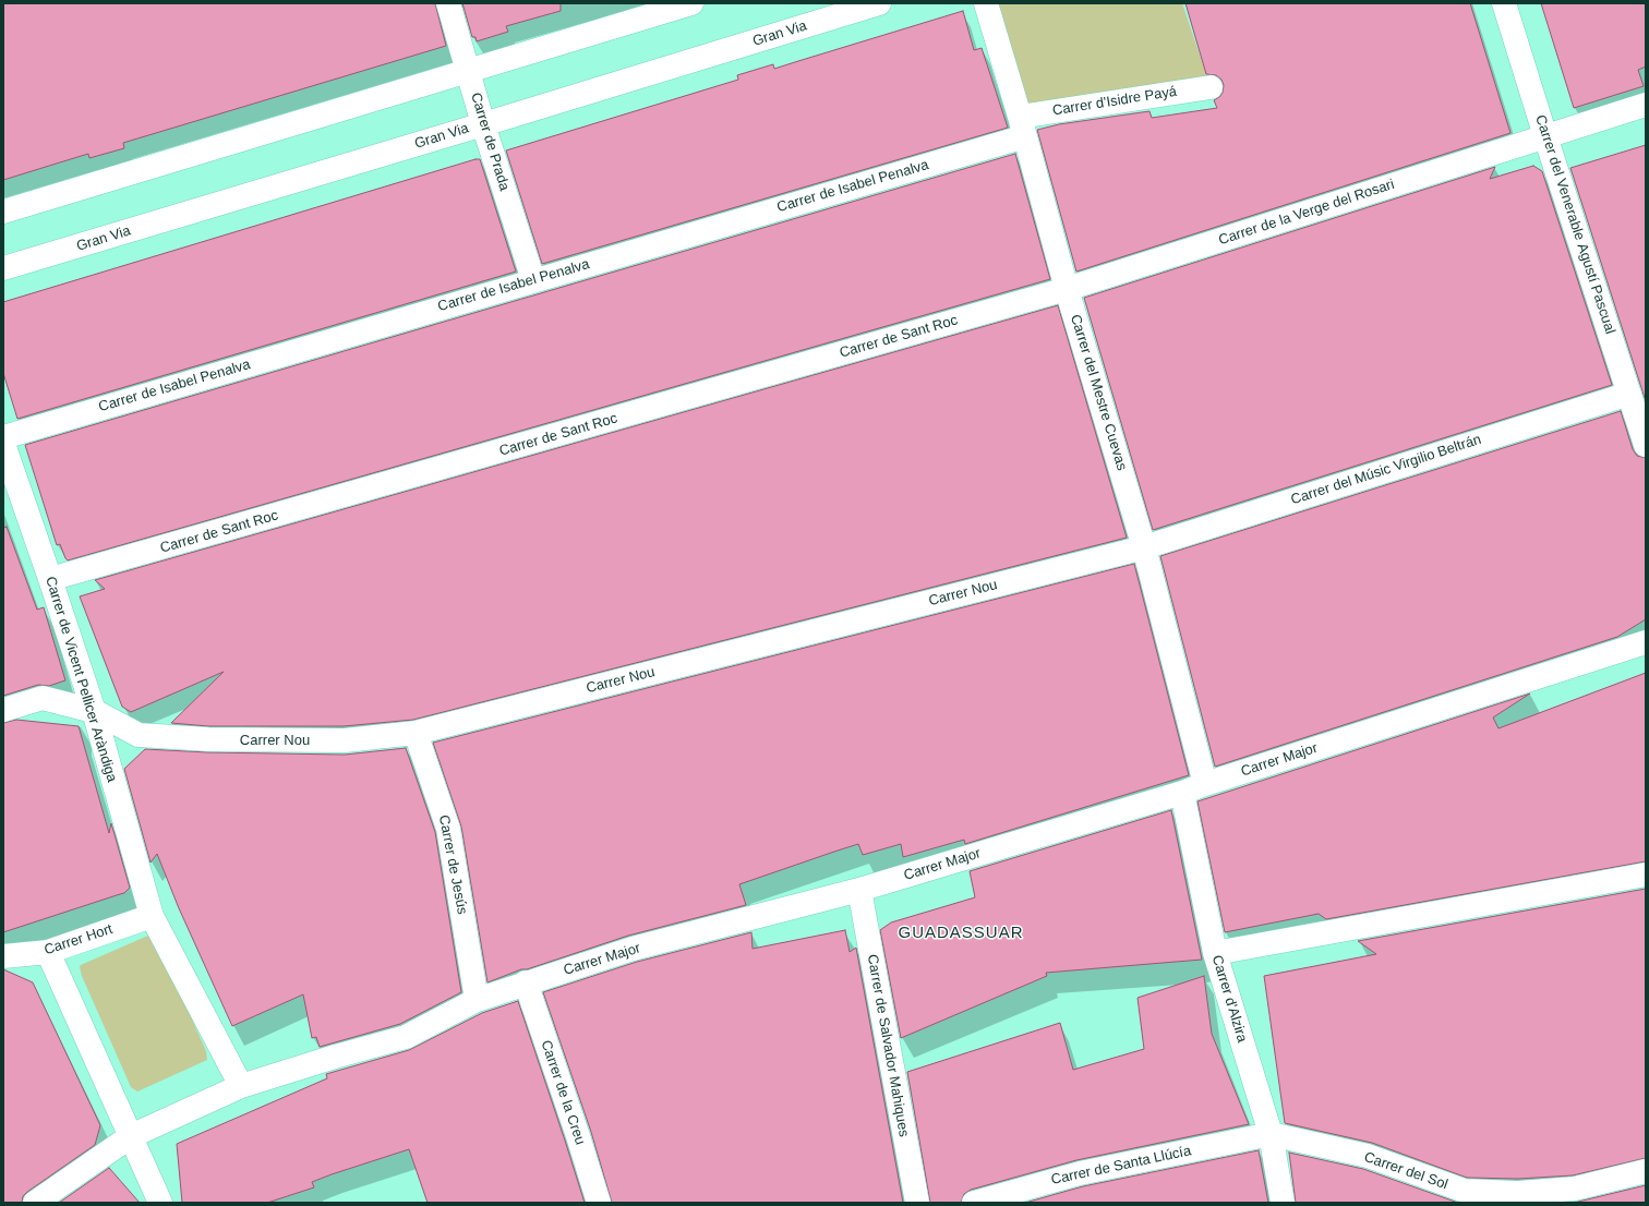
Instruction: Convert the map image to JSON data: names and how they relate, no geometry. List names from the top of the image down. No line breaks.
{"streets":{"street":["Gran Via","Carrer d'Isidre Payá","Carrer de Prada","Carrer de Isabel Penalva","Carrer de la Verge del Rosari","Carrer del Venerable Agustí Pascual","Carrer de Sant Roc","Carrer del Mestre Cuevas","Carrer del Músic Virgilio Beltrán","Carrer Nou","Carrer de Vicent Pellicer Aràndiga","Carrer Major","Carrer de Jesús","Carrer Hort","Carrer d'Alzira","Carrer de Salvador Mahiques","Carrer de la Creu","Carrer de Santa Llúcía","Carrer del Sol"]},"crossings":[["Gran Via","Carrer de Prada"],["Carrer d'Isidre Payá","Carrer de Isabel Penalva"],["Carrer d'Isidre Payá","Carrer del Mestre Cuevas"],["Carrer de Prada","Carrer de Isabel Penalva"],["Carrer de Isabel Penalva","Carrer del Mestre Cuevas"],["Carrer de la Verge del Rosari","Carrer del Venerable Agustí Pascual"],["Carrer de la Verge del Rosari","Carrer de Sant Roc"],["Carrer de la Verge del Rosari","Carrer del Mestre Cuevas"],["Carrer del Venerable Agustí Pascual","Carrer del Músic Virgilio Beltrán"],["Carrer de Sant Roc","Carrer del Mestre Cuevas"],["Carrer de Sant Roc","Carrer de Vicent Pellicer Aràndiga"],["Carrer del Mestre Cuevas","Carrer del Músic Virgilio Beltrán"],["Carrer del Mestre Cuevas","Carrer Nou"],["Carrer del Mestre Cuevas","Carrer Major"],["Carrer del Músic Virgilio Beltrán","Carrer Nou"],["Carrer Nou","Carrer de Vicent Pellicer Aràndiga"],["Carrer Nou","Carrer de Jesús"],["Carrer de Vicent Pellicer Aràndiga","Carrer Major"],["Carrer de Vicent Pellicer Aràndiga","Carrer Hort"],["Carrer Major","Carrer de Jesús"],["Carrer Major","Carrer d'Alzira"],["Carrer Major","Carrer de Salvador Mahiques"],["Carrer Major","Carrer de la Creu"],["Carrer d'Alzira","Carrer de Santa Llúcía"],["Carrer d'Alzira","Carrer del Sol"],["Carrer de Santa Llúcía","Carrer del Sol"]],"districts":["GUADASSUAR"]}
